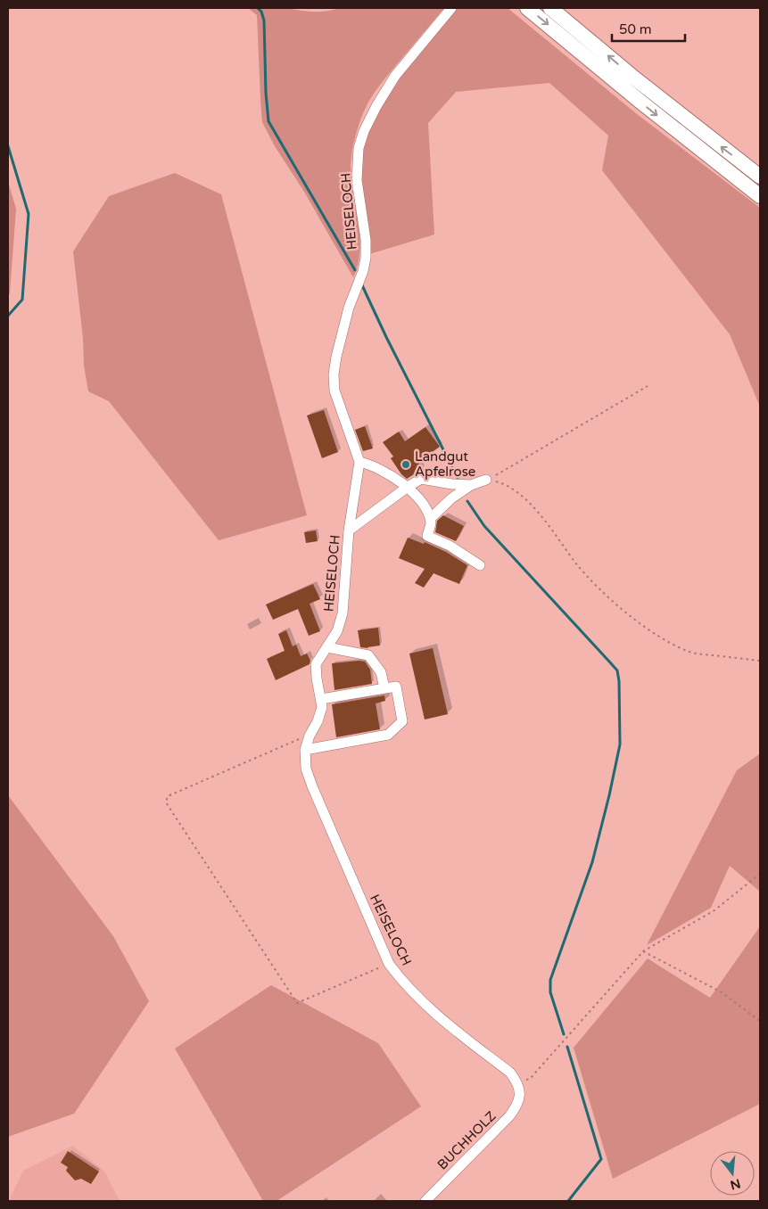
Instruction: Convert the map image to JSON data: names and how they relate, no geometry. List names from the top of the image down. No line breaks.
{"streets":{"street":["HEISELOCH","BUCHHOLZ"]},"crossings":[["HEISELOCH","BUCHHOLZ"]],"places":["Landgut Apfelrose"],"scale_bar":"50 m","north":"bottom"}
